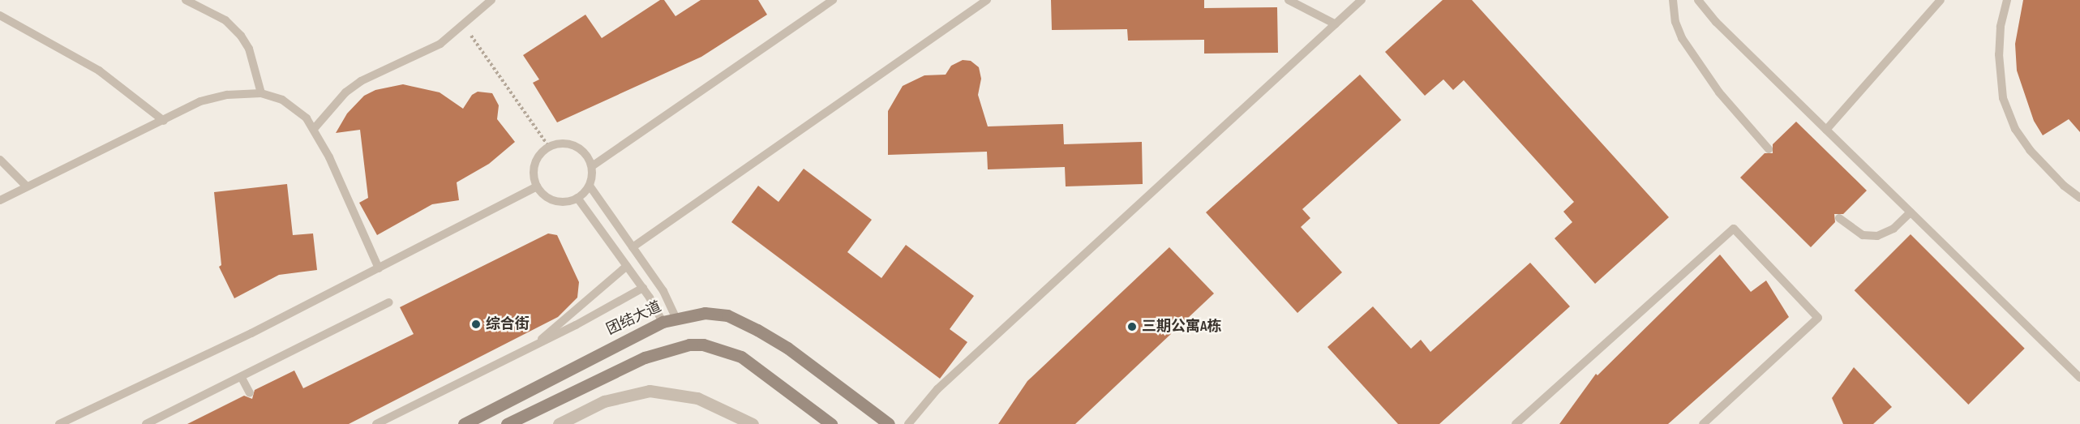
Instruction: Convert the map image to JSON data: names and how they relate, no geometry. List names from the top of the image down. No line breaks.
{"streets":{"main road":["团结大道"]},"places":["综合街","三期公寓A栋"]}
